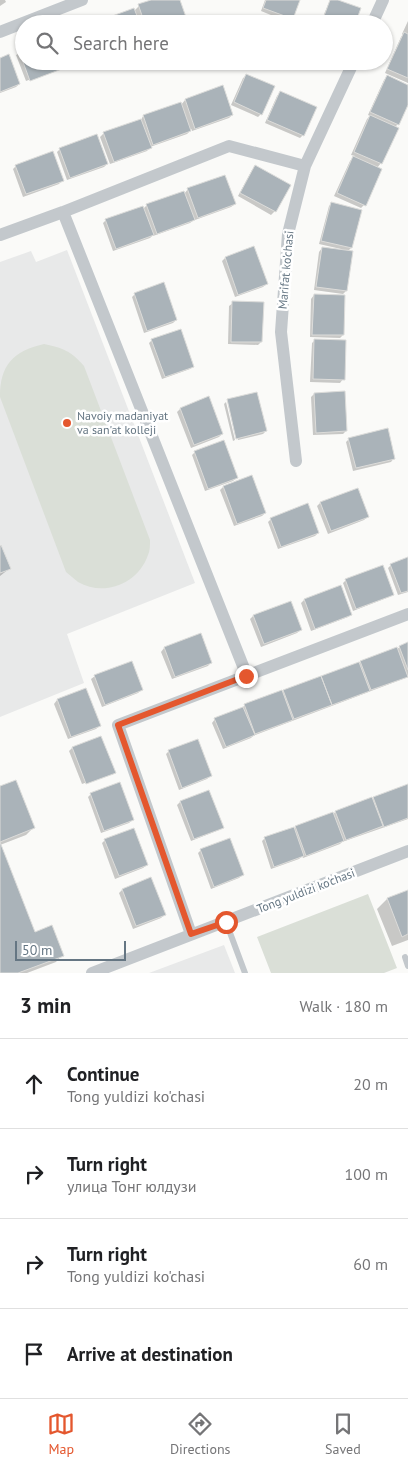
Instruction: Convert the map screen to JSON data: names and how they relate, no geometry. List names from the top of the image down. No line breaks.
{"streets":{"street":["Marifat ko'chasi","Tong yuldizi ko'chasi"]},"places":["Navoiy madaniyat va san'at kolleji"],"scale_bar":"50 m","page":{"search":"Search here","scale":"50 m","heading":["3 min","Walk · 180 m"],"list":[["Continue","Tong yuldizi ko'chasi","20 m"],["Turn right","улица Тонг юлдузи","100 m"],["Turn right","Tong yuldizi ko'chasi","60 m"],"Arrive at destination"],"nav":["Map","Directions","Saved"]}}
